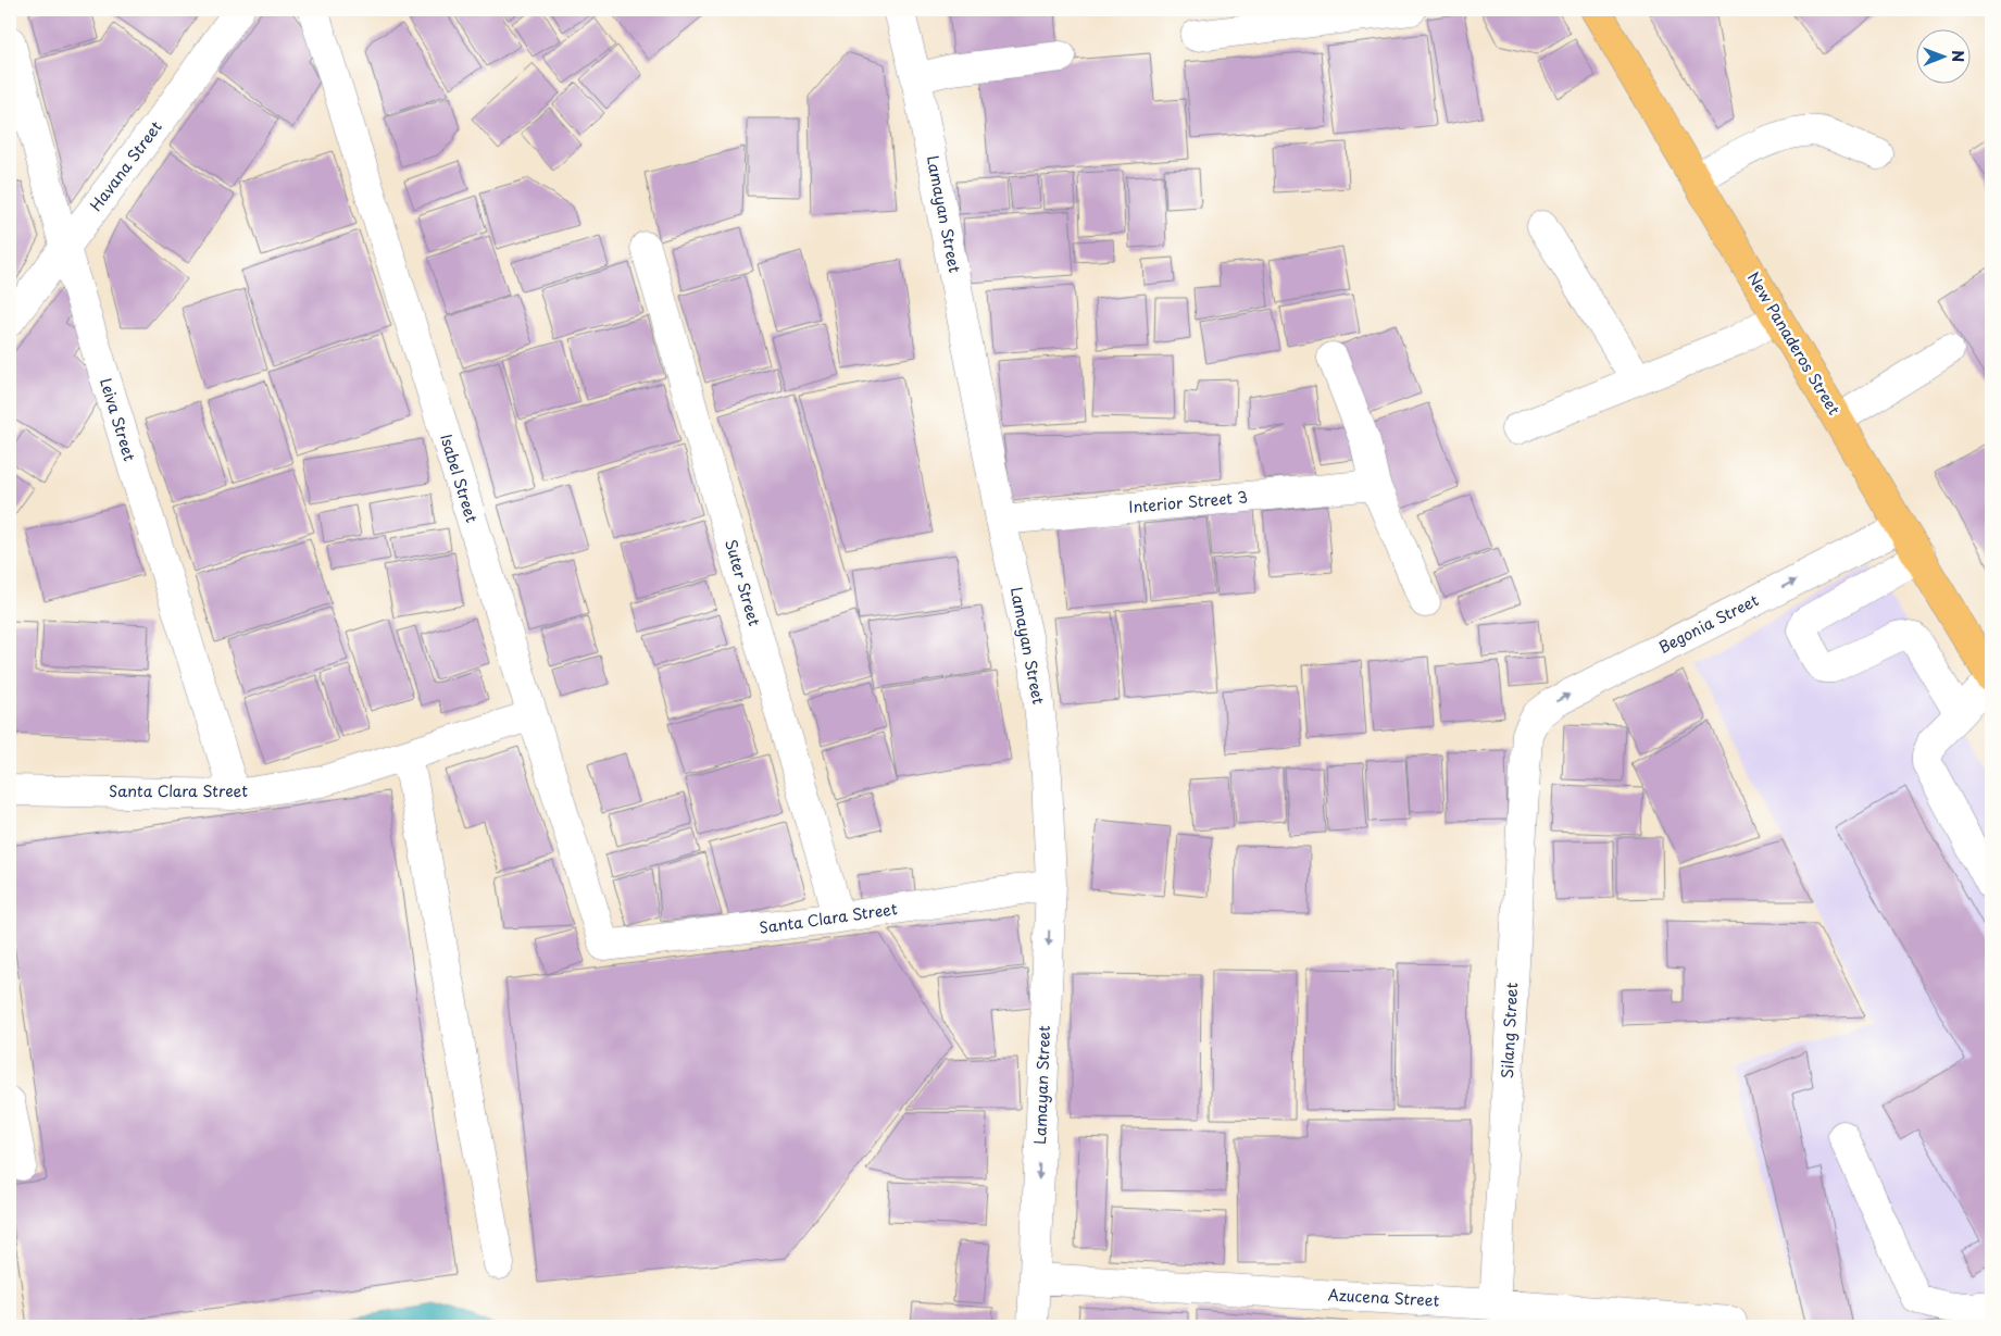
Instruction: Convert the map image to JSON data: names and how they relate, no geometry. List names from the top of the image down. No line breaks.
{"streets":{"main road":["New Panaderos Street"],"street":["Havana Street","Lamayan Street","Leiva Street","Isabel Street","Interior Street 3","Suter Street","Begonia Street","Santa Clara Street","Silang Street","Azucena Street"]},"crossings":[["Havana Street","Leiva Street"],["Lamayan Street","Interior Street 3"],["Lamayan Street","Santa Clara Street"],["Lamayan Street","Azucena Street"],["New Panaderos Street","Begonia Street"],["Leiva Street","Santa Clara Street"],["Isabel Street","Santa Clara Street"],["Suter Street","Santa Clara Street"],["Begonia Street","Silang Street"],["Silang Street","Azucena Street"]],"north":"right"}
